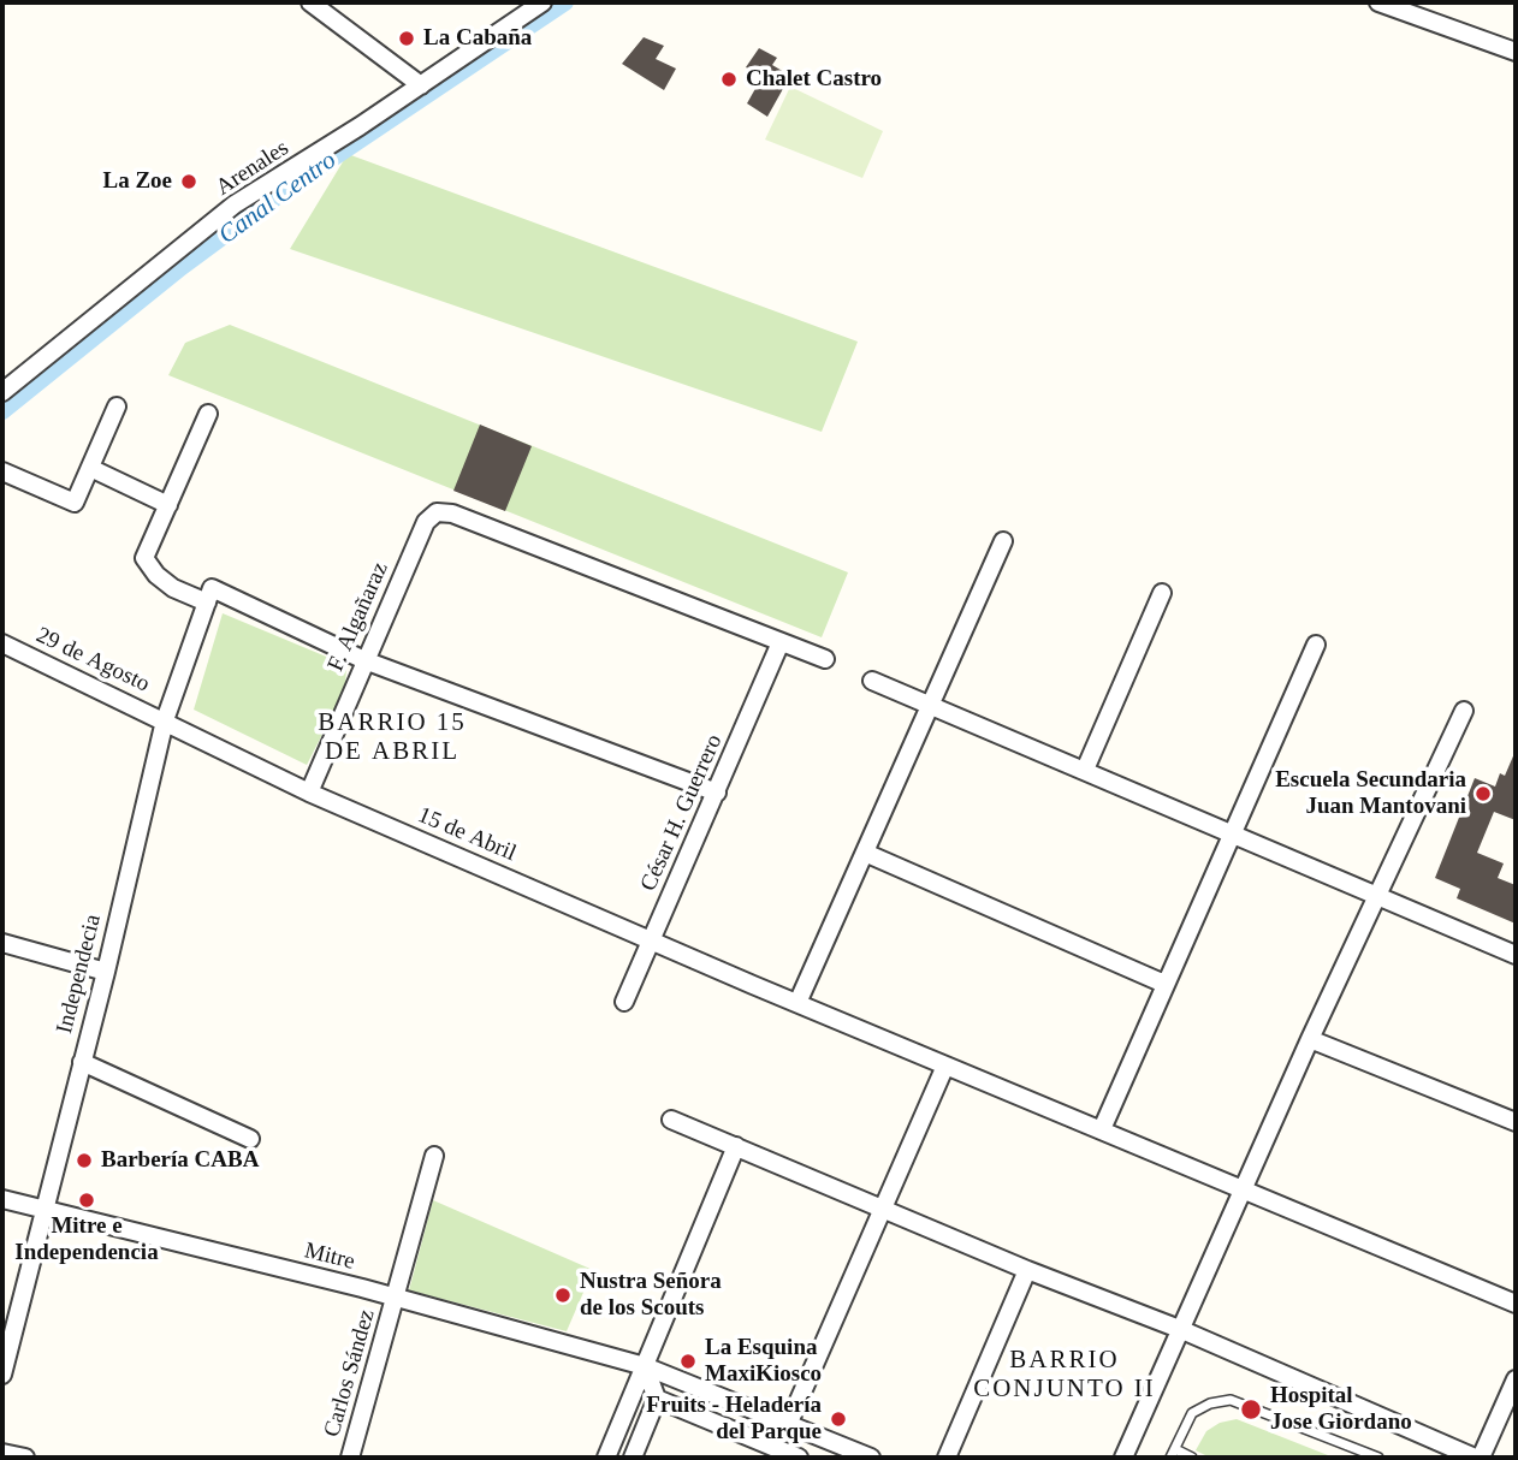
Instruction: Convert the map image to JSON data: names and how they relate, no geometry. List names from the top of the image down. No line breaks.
{"streets":{"street":["Arenales","F. Algañaraz","29 de Agosto","César H. Guerrero","15 de Abril","Independecia","Mitre","Carlos Sández"]},"crossings":[["F. Algañaraz","César H. Guerrero"],["F. Algañaraz","15 de Abril"],["29 de Agosto","15 de Abril"],["29 de Agosto","Independecia"],["César H. Guerrero","15 de Abril"],["15 de Abril","Independecia"],["Independecia","Mitre"],["Mitre","Carlos Sández"]],"districts":["BARRIO 15 DE ABRIL","BARRIO CONJUNTO II"],"water":["Canal Centro"],"places":["La Cabaña","Chalet Castro","La Zoe","Escuela Secundaria Juan Mantovani","Barbería CABA","Mitre e Independencia","Nustra Señora de los Scouts","La Esquina MaxiKiosco","Hospital Jose Giordano","Fruits - Heladería del Parque"]}
